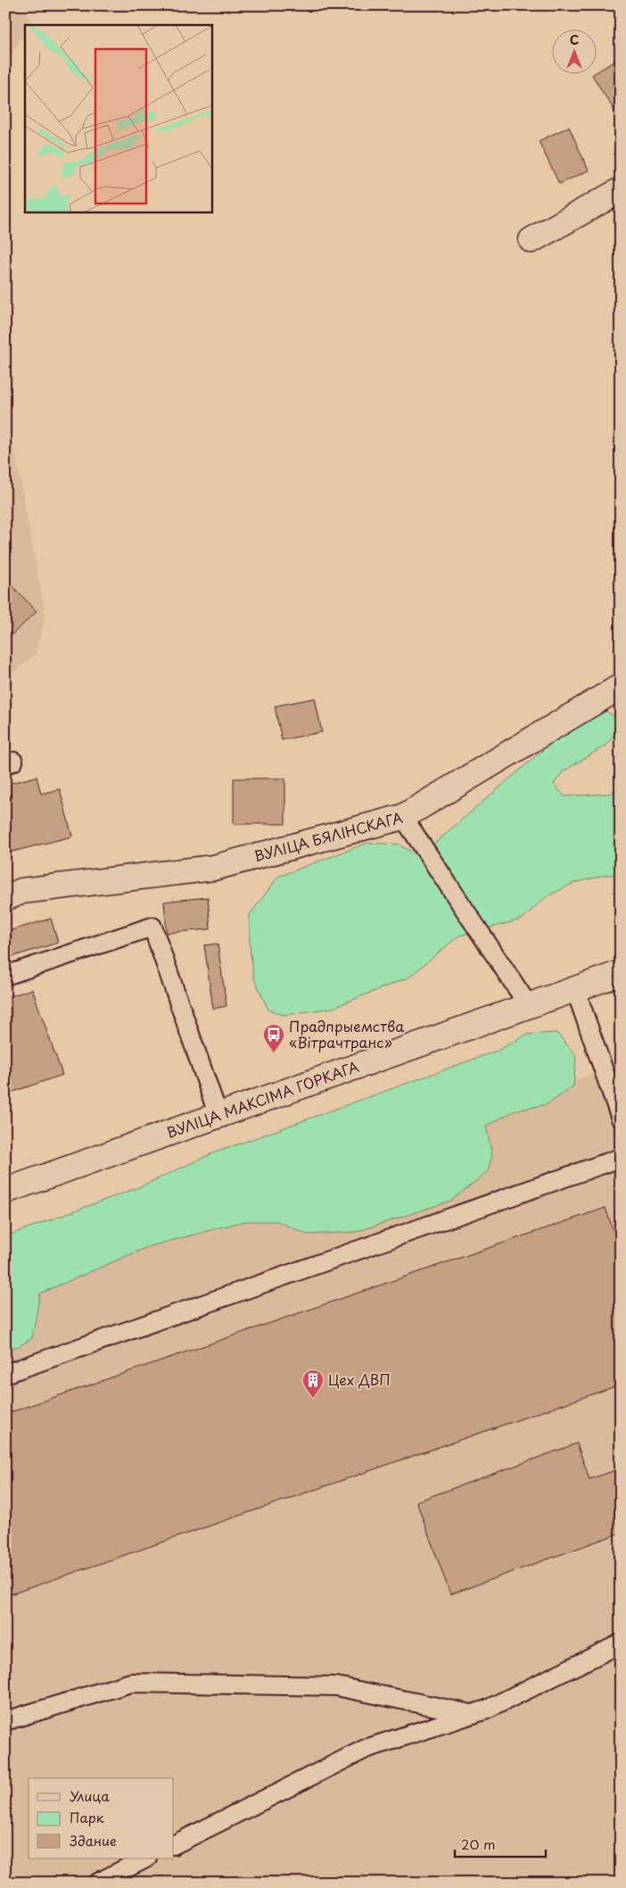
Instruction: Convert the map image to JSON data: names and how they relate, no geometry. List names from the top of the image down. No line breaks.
{"streets":{"street":["ВУЛІЦА БЯЛІНСКАГА","ВУЛІЦА МАКСІМА ГОРКАГА"]},"places":{"bus stop":["Прадпрыемства «Вітрачтранс»"],"building":["Цех ДВП"]},"legend":["Улица","Парк","Здание"],"scale_bar":"20 m","north":"top"}
